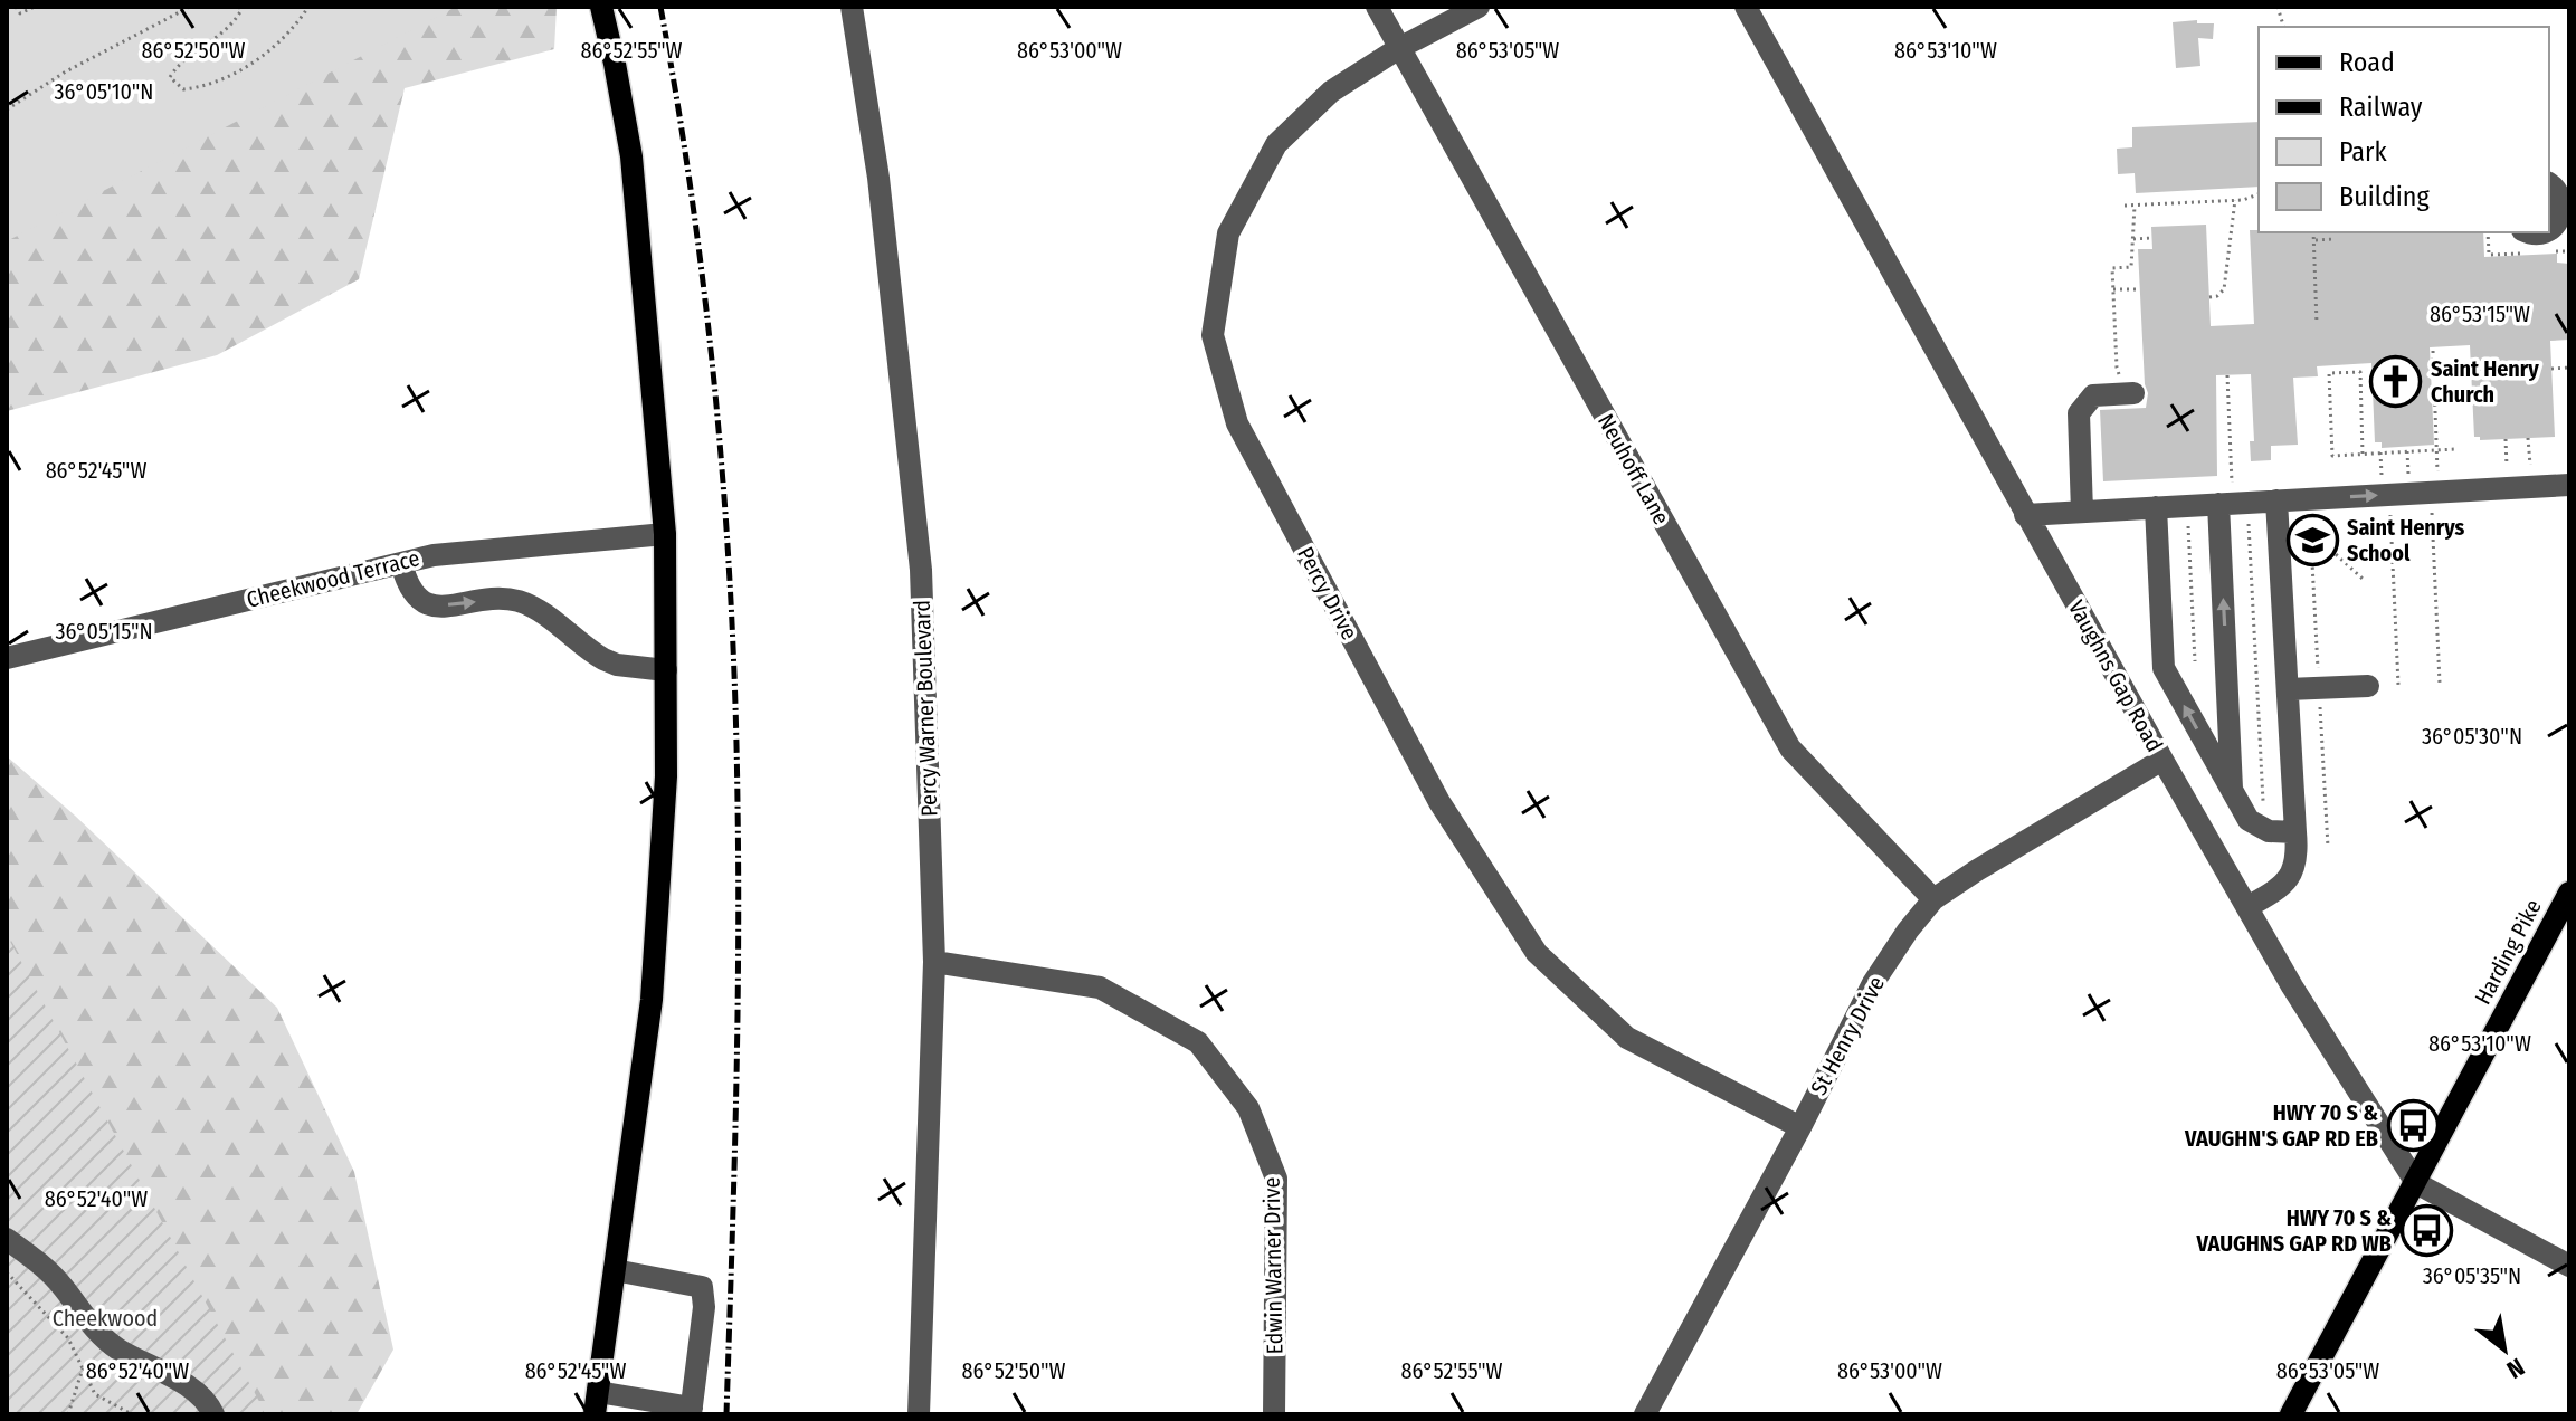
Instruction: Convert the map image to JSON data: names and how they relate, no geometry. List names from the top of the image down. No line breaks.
{"streets":{"main road":["Harding Pike"],"street":["Neuhoff Lane","Cheekwood Terrace","Percy Drive","Vaughns Gap Road","Percy Warner Boulevard","St Henry Drive","Edwin Warner Drive"]},"crossings":[["Neuhoff Lane","Percy Drive"],["Neuhoff Lane","St Henry Drive"],["Percy Drive","St Henry Drive"],["Vaughns Gap Road","Harding Pike"],["Vaughns Gap Road","St Henry Drive"],["Percy Warner Boulevard","Edwin Warner Drive"]],"parks":["Cheekwood"],"places":{"church":["Saint Henry Church"],"school or university":["Saint Henrys School"],"bus stop":["HWY 70 S & VAUGHN'S GAP RD EB","HWY 70 S & VAUGHNS GAP RD WB"]},"legend":["Road","Railway","Park","Building"],"north":"bottom right","coordinates":["86°52'50\"W","86°52'55\"W","86°53'00\"W","86°53'05\"W","86°53'10\"W","36°05'10\"N","86°53'15\"W","86°52'45\"W","36°05'15\"N","36°05'30\"N","86°52'40\"W","36°05'35\"N"]}
